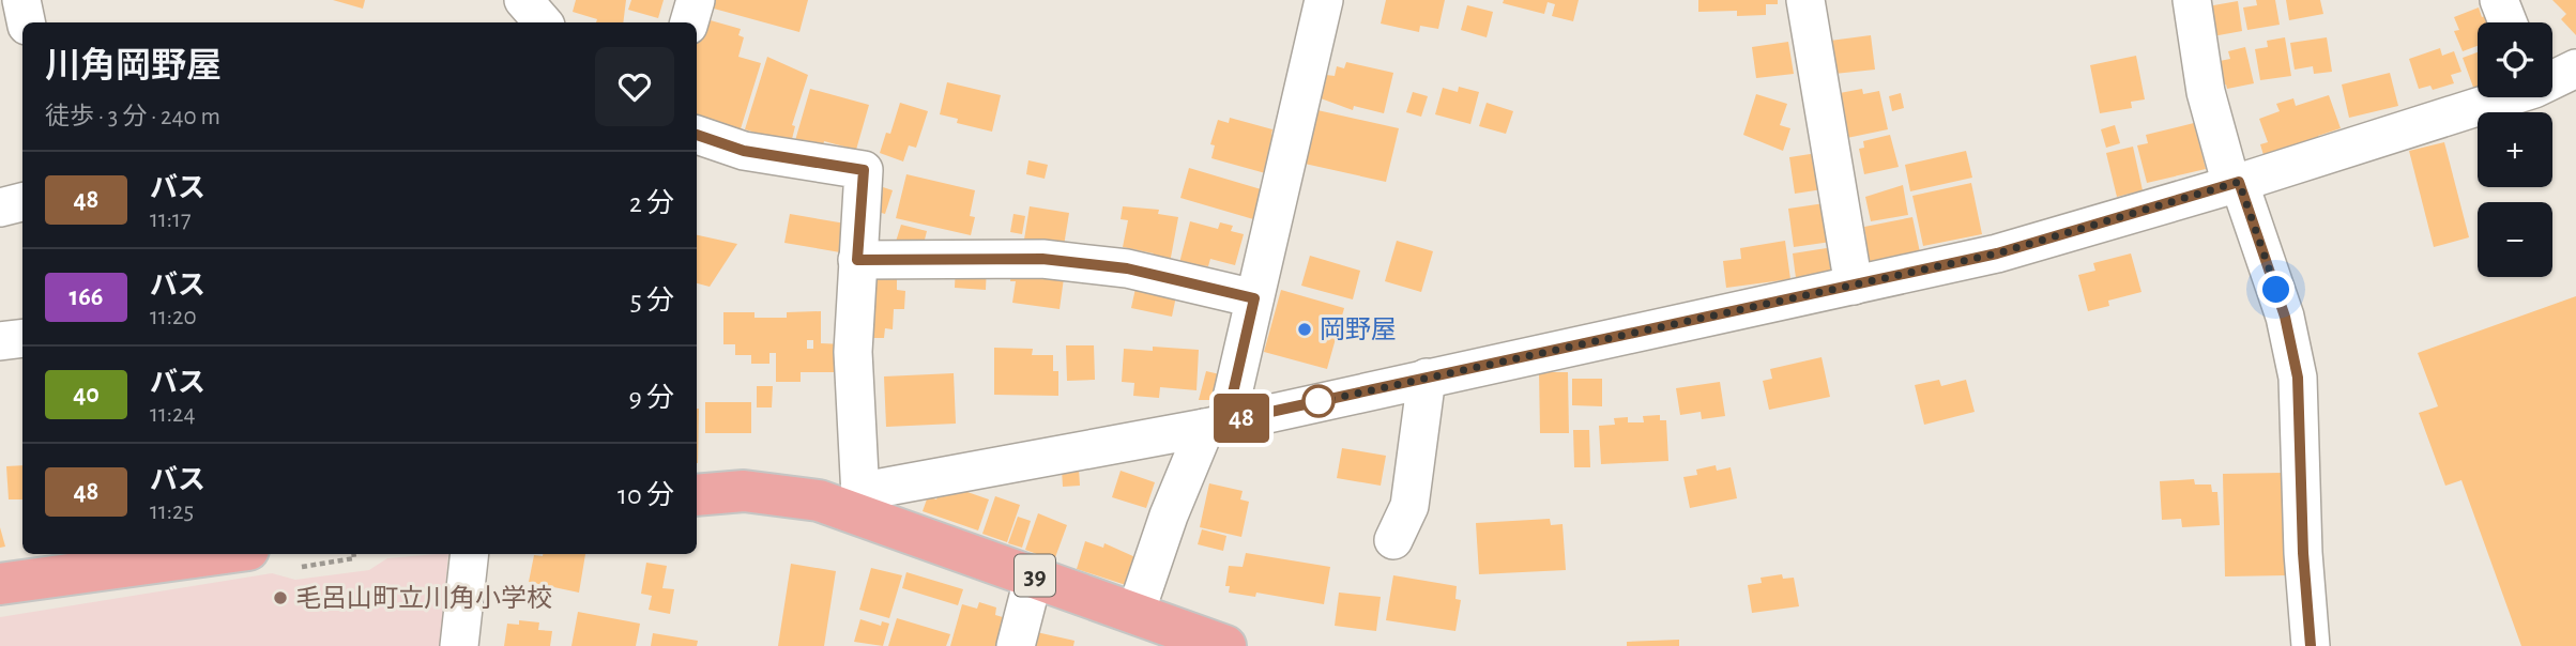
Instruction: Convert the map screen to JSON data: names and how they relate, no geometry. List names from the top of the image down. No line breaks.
{"streets":{"main road":["39"]},"places":["岡野屋","毛呂山町立川角小学校"],"lines":["bus line 48"],"page":{"on_map":"48","map_buttons":["+","−"],"heading":["川角岡野屋","徒歩 · 3 分 · 240 m"],"list":[{"mark":"48","name":"バス","note":"11:17","value":"2 分"},{"mark":"166","name":"バス","note":"11:20","value":"5 分"},{"mark":"40","name":"バス","note":"11:24","value":"9 分"},{"mark":"48","name":"バス","note":"11:25","value":"10 分"}]}}
